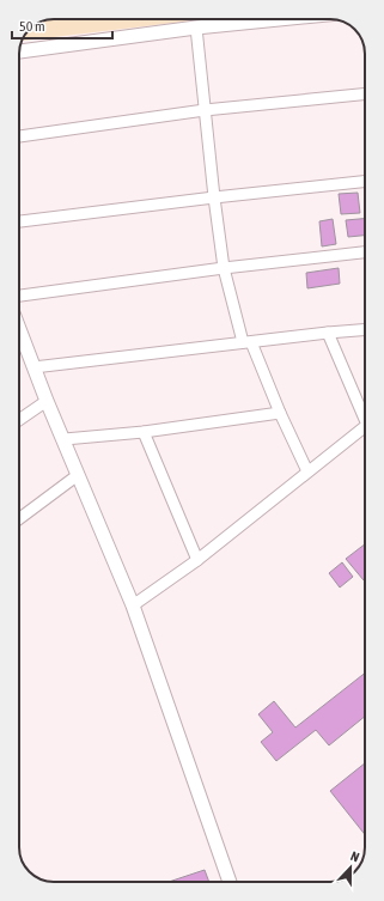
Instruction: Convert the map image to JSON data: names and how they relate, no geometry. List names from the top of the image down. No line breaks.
{"scale_bar":"50 m","north":"top"}
